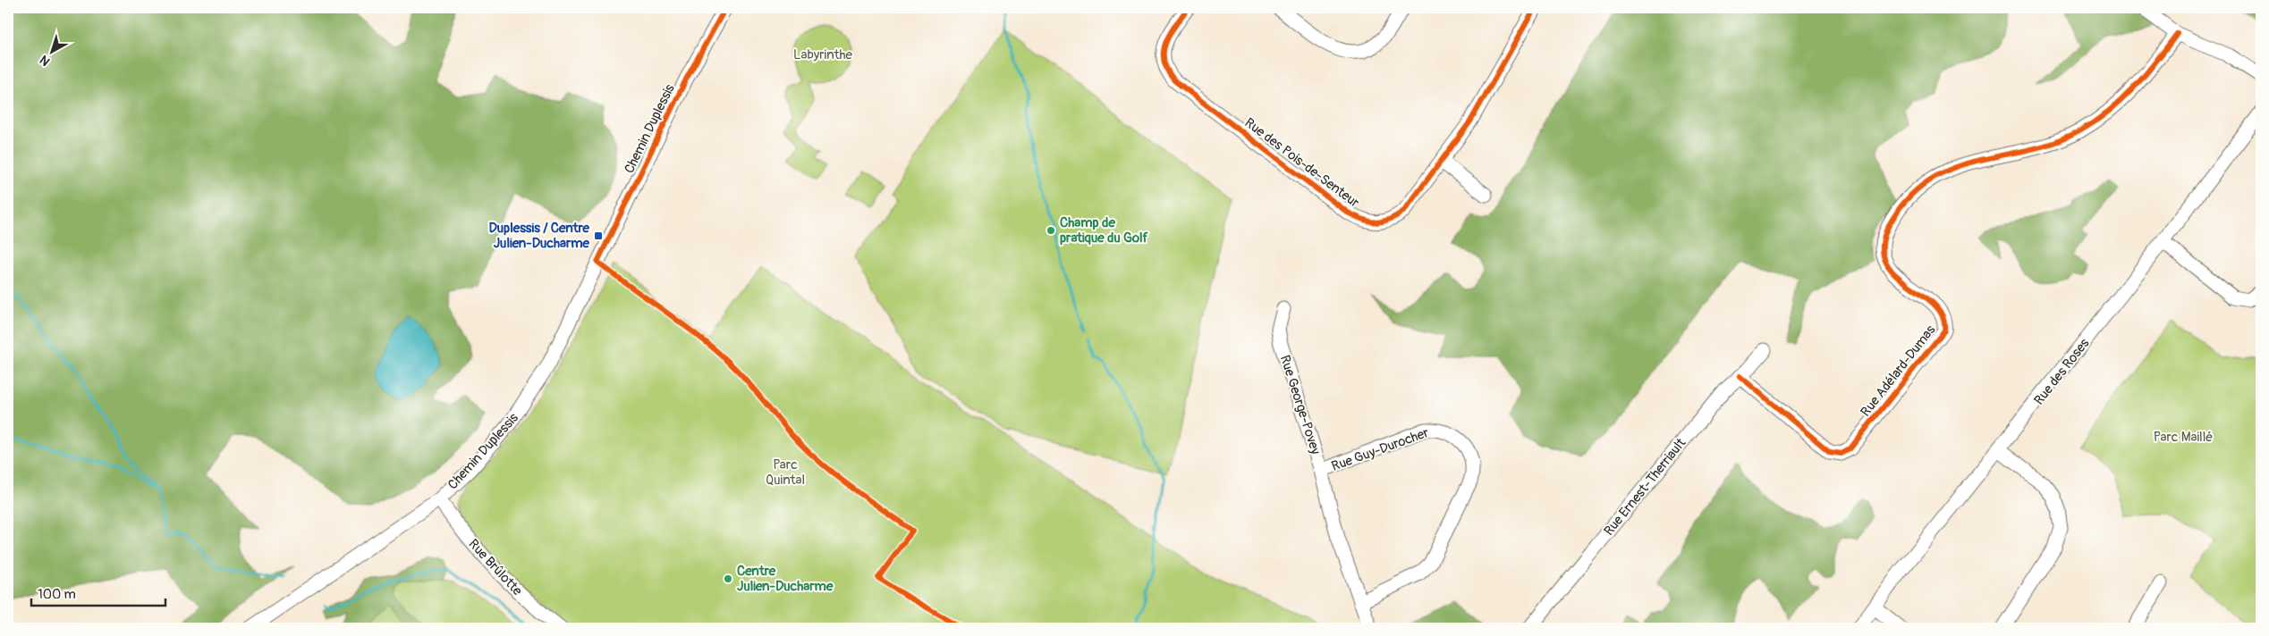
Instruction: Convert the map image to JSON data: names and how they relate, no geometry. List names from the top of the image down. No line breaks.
{"streets":{"street":["Chemin Duplessis","Rue des Pois-de-Senteur","Rue Adélard-Dumas","Rue des Roses","Rue George-Povey","Rue Guy-Durocher","Rue Ernest-Therriault","Rue Brûlotte"]},"crossings":[["Chemin Duplessis","Rue Brûlotte"],["Rue Adélard-Dumas","Rue Ernest-Therriault"],["Rue George-Povey","Rue Guy-Durocher"]],"parks":["Labyrinthe","Parc Maillé","Parc Quintal"],"places":{"other":["Champ de pratique du Golf","Centre Julien-Ducharme"],"transit":["Duplessis / Centre Julien-Ducharme"]},"scale_bar":"100 m","north":"bottom left"}
